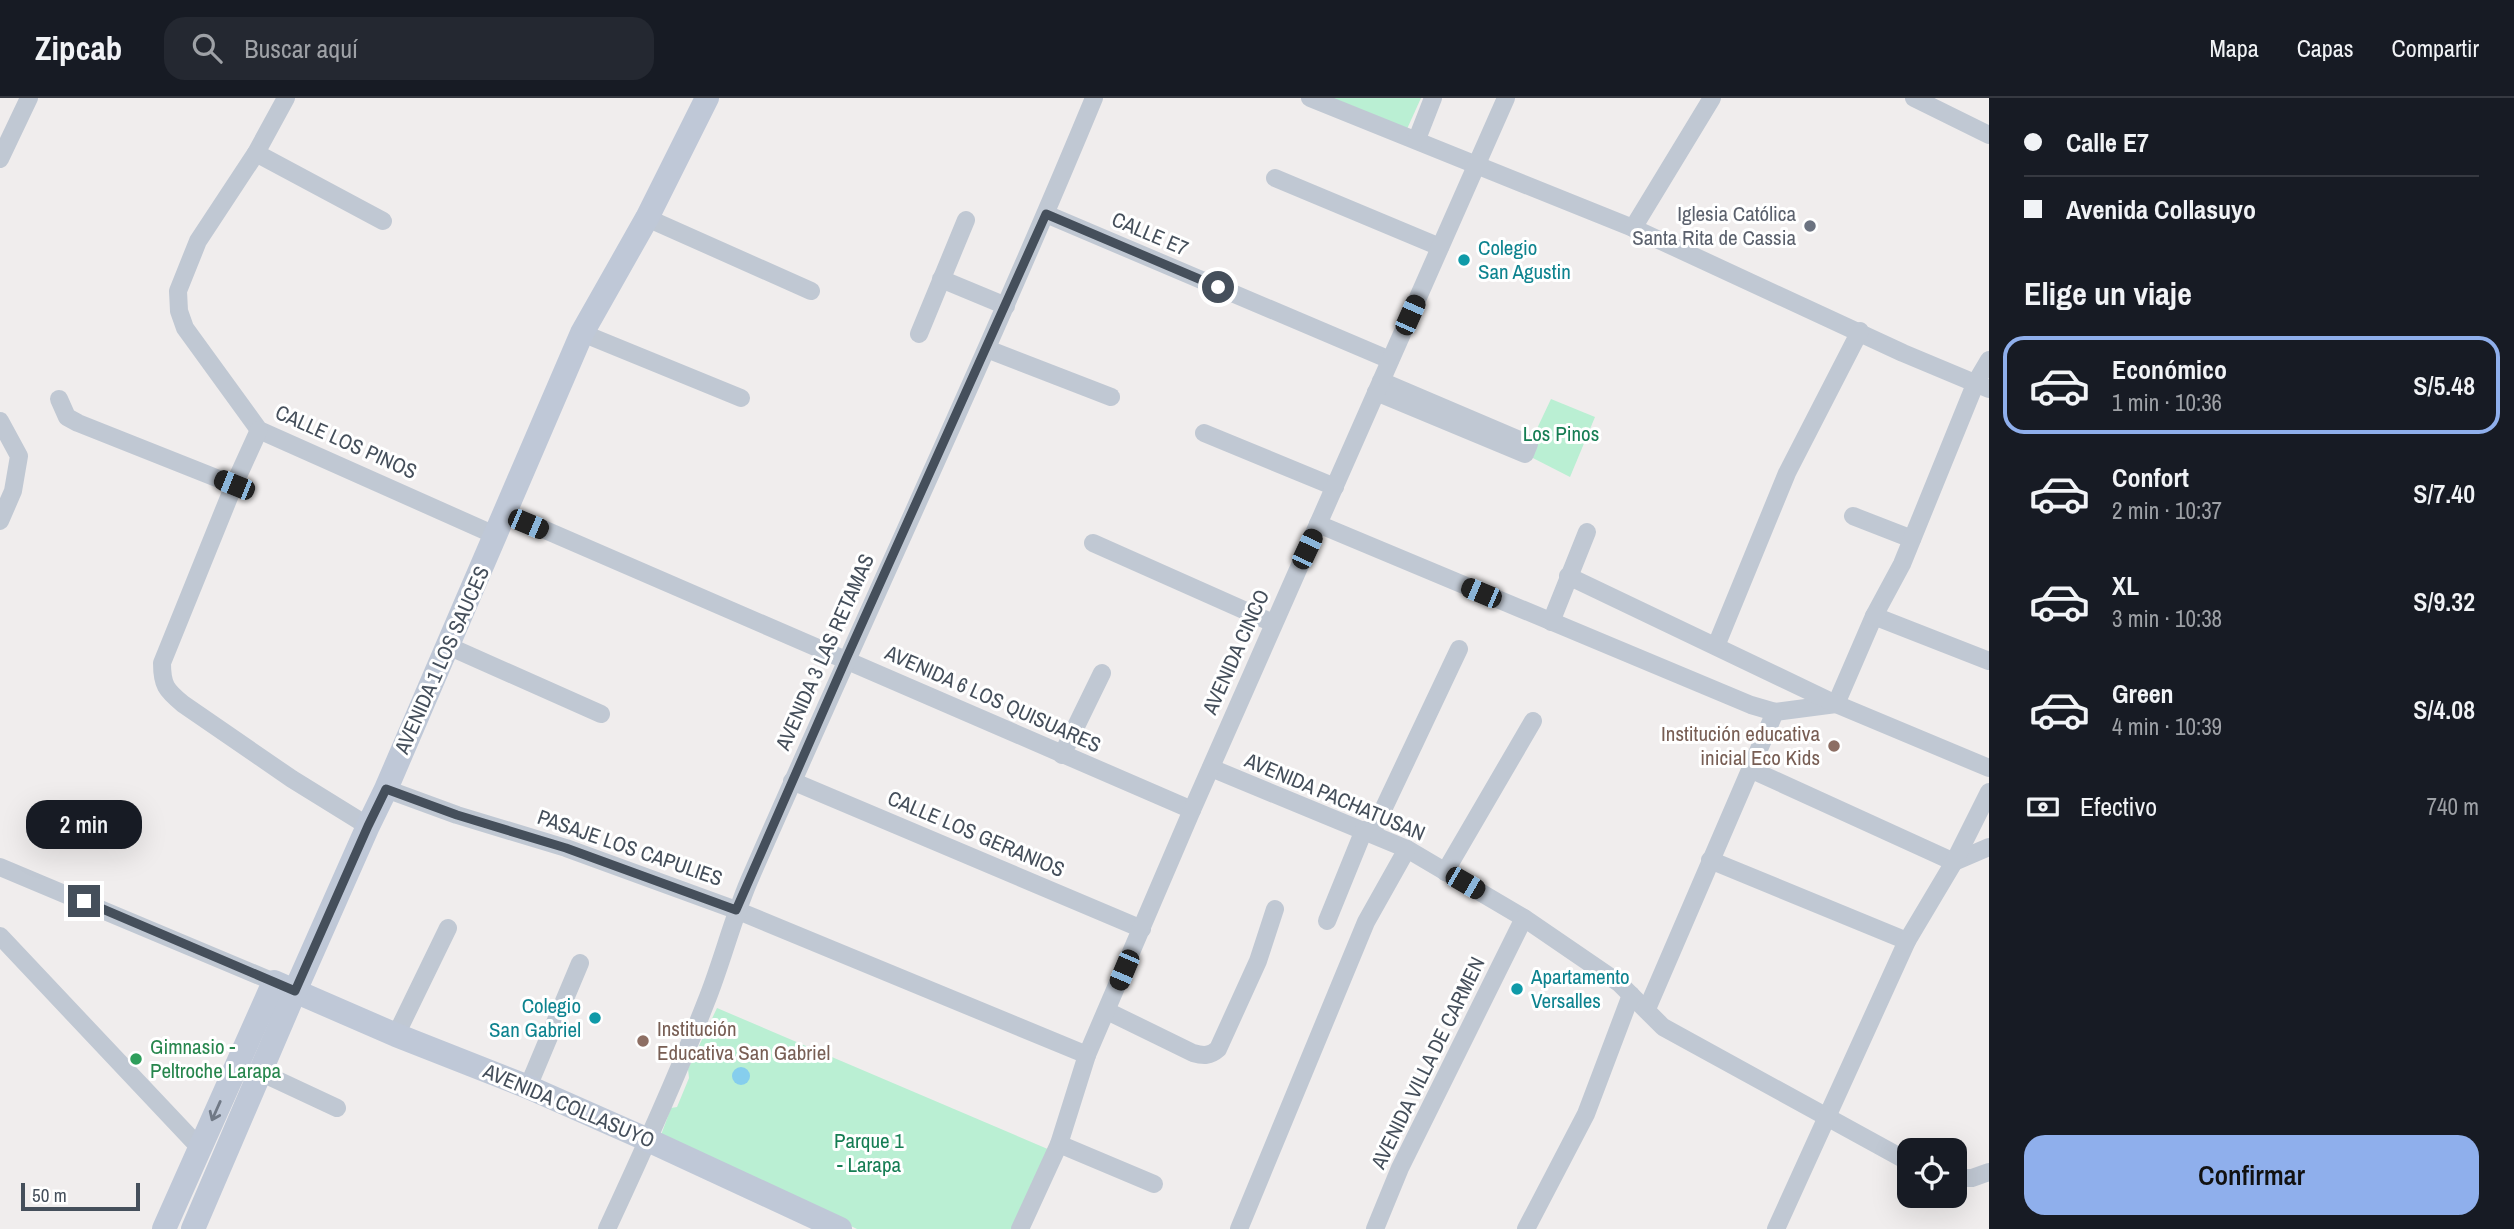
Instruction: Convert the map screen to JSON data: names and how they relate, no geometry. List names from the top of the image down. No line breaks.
{"streets":{"street":["CALLE E7","CALLE LOS PINOS","AVENIDA 3 LAS RETAMAS","AVENIDA CINCO","AVENIDA 1 LOS SAUCES","AVENIDA 6 LOS QUISUARES","AVENIDA PACHATUSAN","CALLE LOS GERANIOS","PASAJE LOS CAPULIES","AVENIDA VILLA DE CARMEN","AVENIDA COLLASUYO"]},"crossings":[["CALLE E7","AVENIDA 3 LAS RETAMAS"],["CALLE E7","AVENIDA CINCO"],["CALLE LOS PINOS","AVENIDA 1 LOS SAUCES"],["AVENIDA 3 LAS RETAMAS","AVENIDA 6 LOS QUISUARES"],["AVENIDA 3 LAS RETAMAS","CALLE LOS GERANIOS"],["AVENIDA 3 LAS RETAMAS","PASAJE LOS CAPULIES"],["AVENIDA 3 LAS RETAMAS","AVENIDA COLLASUYO"],["AVENIDA CINCO","AVENIDA 6 LOS QUISUARES"],["AVENIDA CINCO","AVENIDA PACHATUSAN"],["AVENIDA CINCO","CALLE LOS GERANIOS"],["AVENIDA CINCO","PASAJE LOS CAPULIES"],["AVENIDA 1 LOS SAUCES","AVENIDA 6 LOS QUISUARES"],["AVENIDA 1 LOS SAUCES","PASAJE LOS CAPULIES"],["AVENIDA 1 LOS SAUCES","AVENIDA COLLASUYO"],["AVENIDA PACHATUSAN","AVENIDA VILLA DE CARMEN"]],"parks":["Los Pinos","Parque 1 - Larapa"],"places":["Iglesia Católica Santa Rita de Cassia","Colegio San Agustin","Institución educativa inicial Eco Kids","Apartamento Versalles","Colegio San Gabriel","Institución Educativa San Gabriel","Gimnasio - Peltroche Larapa"],"scale_bar":"50 m","page":{"header":"Zipcab","search":"Buscar aquí","nav":["Mapa","Capas","Compartir"],"banner":["Calle E7","Avenida Collasuyo"],"heading":"Elige un viaje","list":[{"name":"Económico","note":"1 min · 10:36","value":"S/5.48"},{"name":"Confort","note":"2 min · 10:37","value":"S/7.40"},{"name":"XL","note":"3 min · 10:38","value":"S/9.32"},{"name":"Green","note":"4 min · 10:39","value":"S/4.08"}],"pay":["Efectivo","740 m"],"bubble":"2 min","buttons":"Confirmar","scale":"50 m"}}
